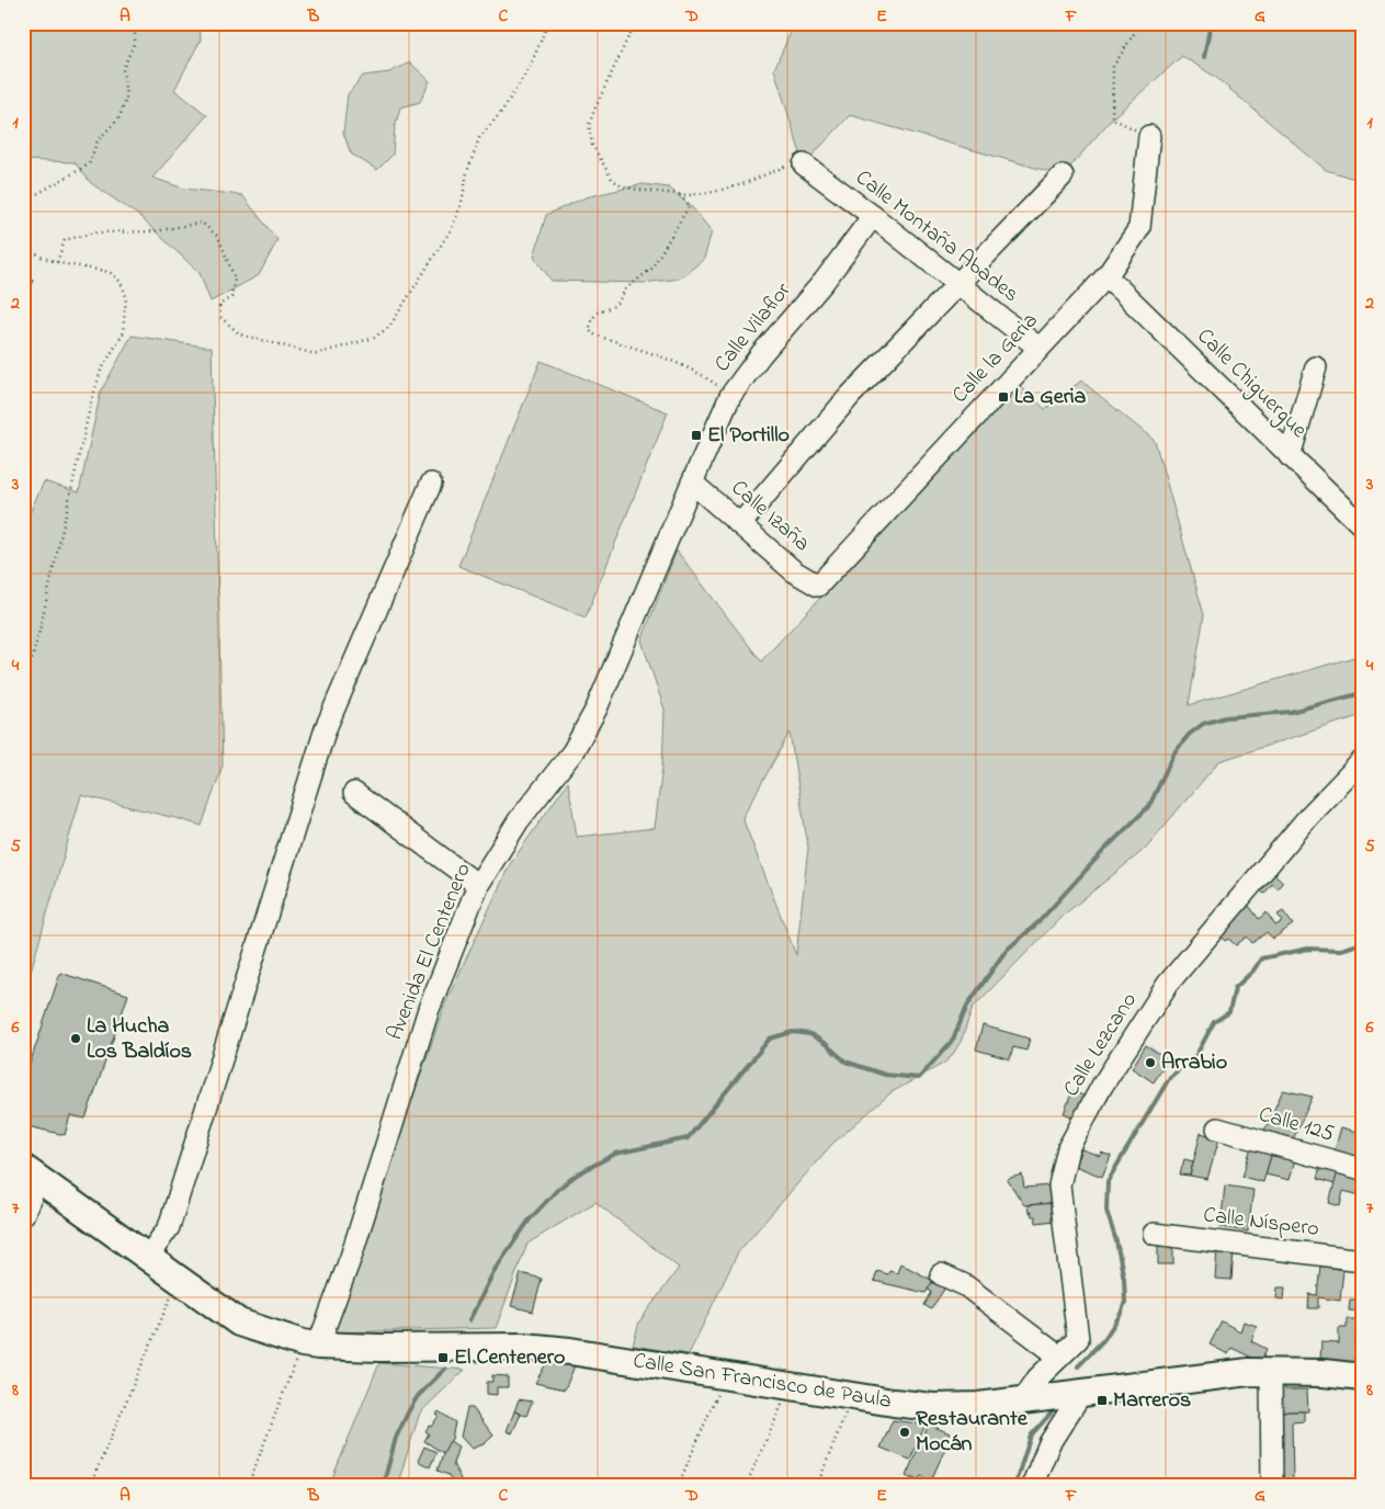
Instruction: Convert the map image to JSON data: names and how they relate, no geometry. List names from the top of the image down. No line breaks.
{"streets":{"main road":["Calle San Francisco de Paula"],"street":["Calle Montaña Abades","Calle Vilaflor","Calle la Geria","Calle Chiguergue","Calle Izaña","Avenida El Centenero","Calle Lezcano","Calle 125","Calle Níspero"]},"crossings":[["Calle Montaña Abades","Calle Vilaflor"],["Calle Montaña Abades","Calle la Geria"],["Calle Vilaflor","Calle Izaña"],["Calle Vilaflor","Avenida El Centenero"],["Calle la Geria","Calle Chiguergue"],["Calle la Geria","Calle Izaña"],["Calle Izaña","Avenida El Centenero"],["Avenida El Centenero","Calle San Francisco de Paula"],["Calle Lezcano","Calle San Francisco de Paula"]],"places":{"transit":["La Geria","El Portillo","El Centenero","Marreros"],"other":["La Hucha Los Baldíos","Arrabio","Restaurante Mocán"]},"grid":{"columns":["A","B","C","D","E","F","G"],"rows":["1","2","3","4","5","6","7","8"]}}
